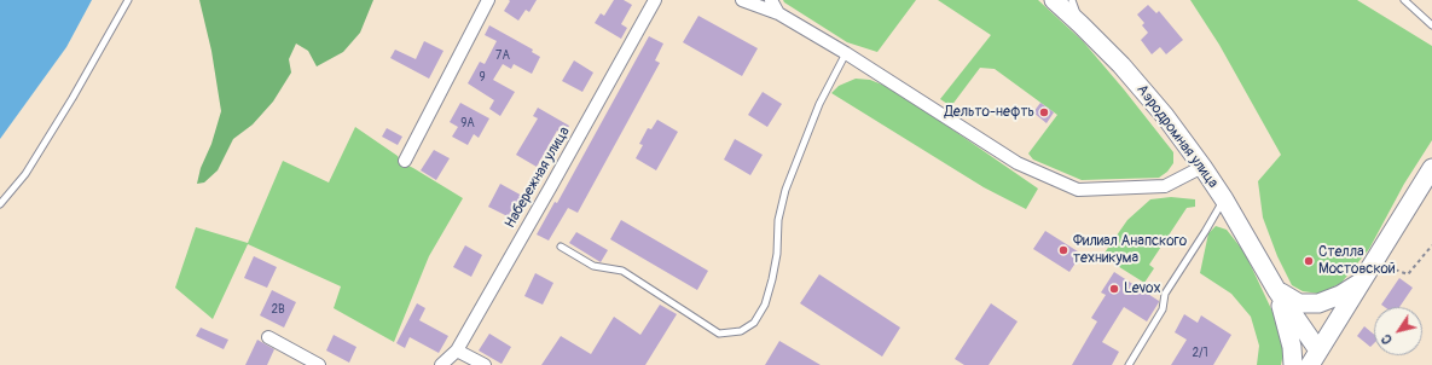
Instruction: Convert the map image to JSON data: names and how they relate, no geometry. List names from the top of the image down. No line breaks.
{"streets":{"main road":["Аэродромная улица"],"street":["Набережная улица"]},"places":["Дельто-нефть","Филиал Анапского техникума","Стелла Мостовской","Levox"],"house_numbers":["7А","9","9А","2В","2/1"],"north":"bottom left"}
